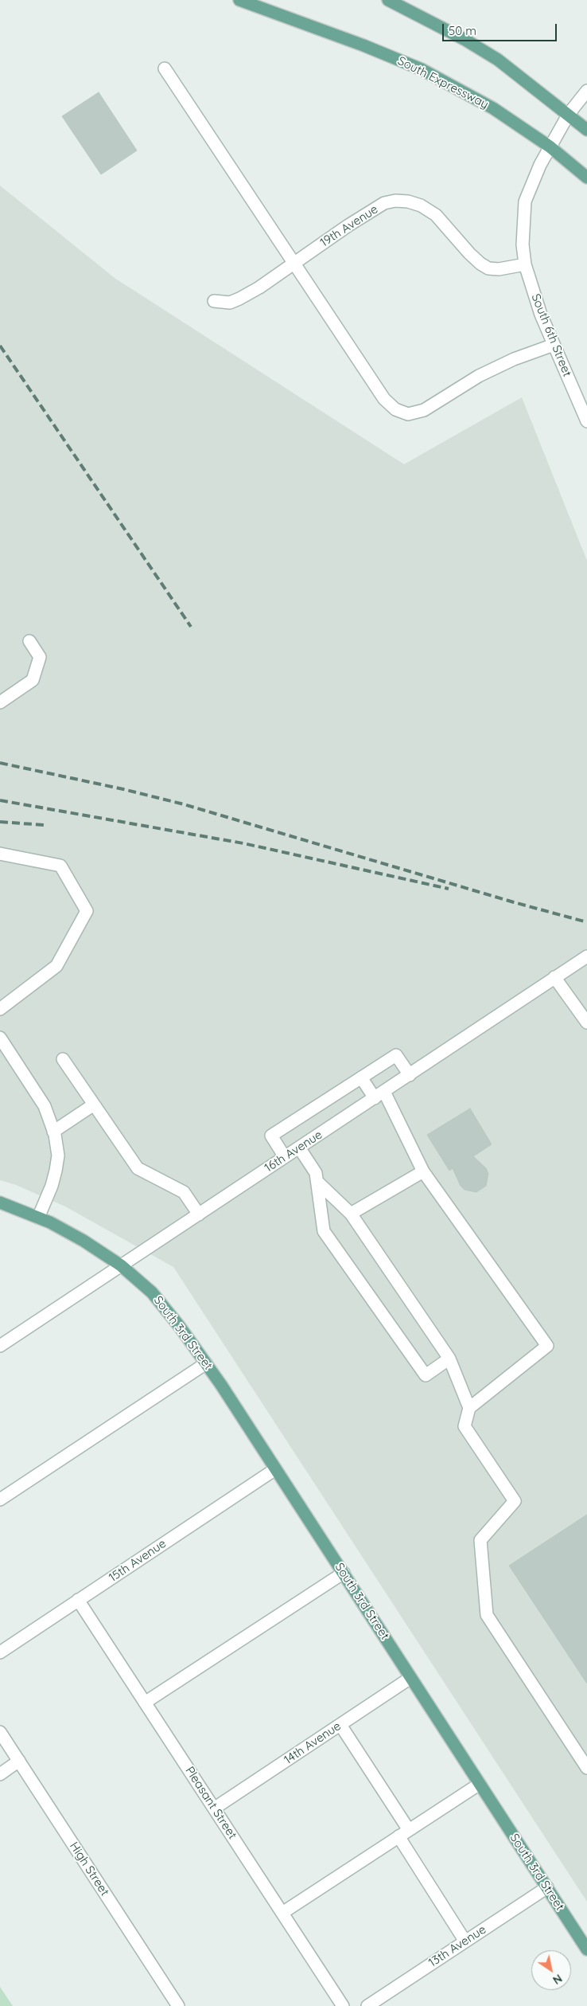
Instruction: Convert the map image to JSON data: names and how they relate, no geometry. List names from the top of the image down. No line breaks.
{"streets":{"main road":["South Expressway","South 3rd Street"],"street":["19th Avenue","South 6th Street","16th Avenue","15th Avenue","14th Avenue","Pleasant Street","High Street","13th Avenue"]},"crossings":[["South Expressway","South 6th Street"],["19th Avenue","South 6th Street"],["16th Avenue","South 3rd Street"],["South 3rd Street","15th Avenue"],["South 3rd Street","14th Avenue"],["South 3rd Street","13th Avenue"],["15th Avenue","Pleasant Street"],["14th Avenue","Pleasant Street"]],"scale_bar":"50 m","north":"bottom right"}
